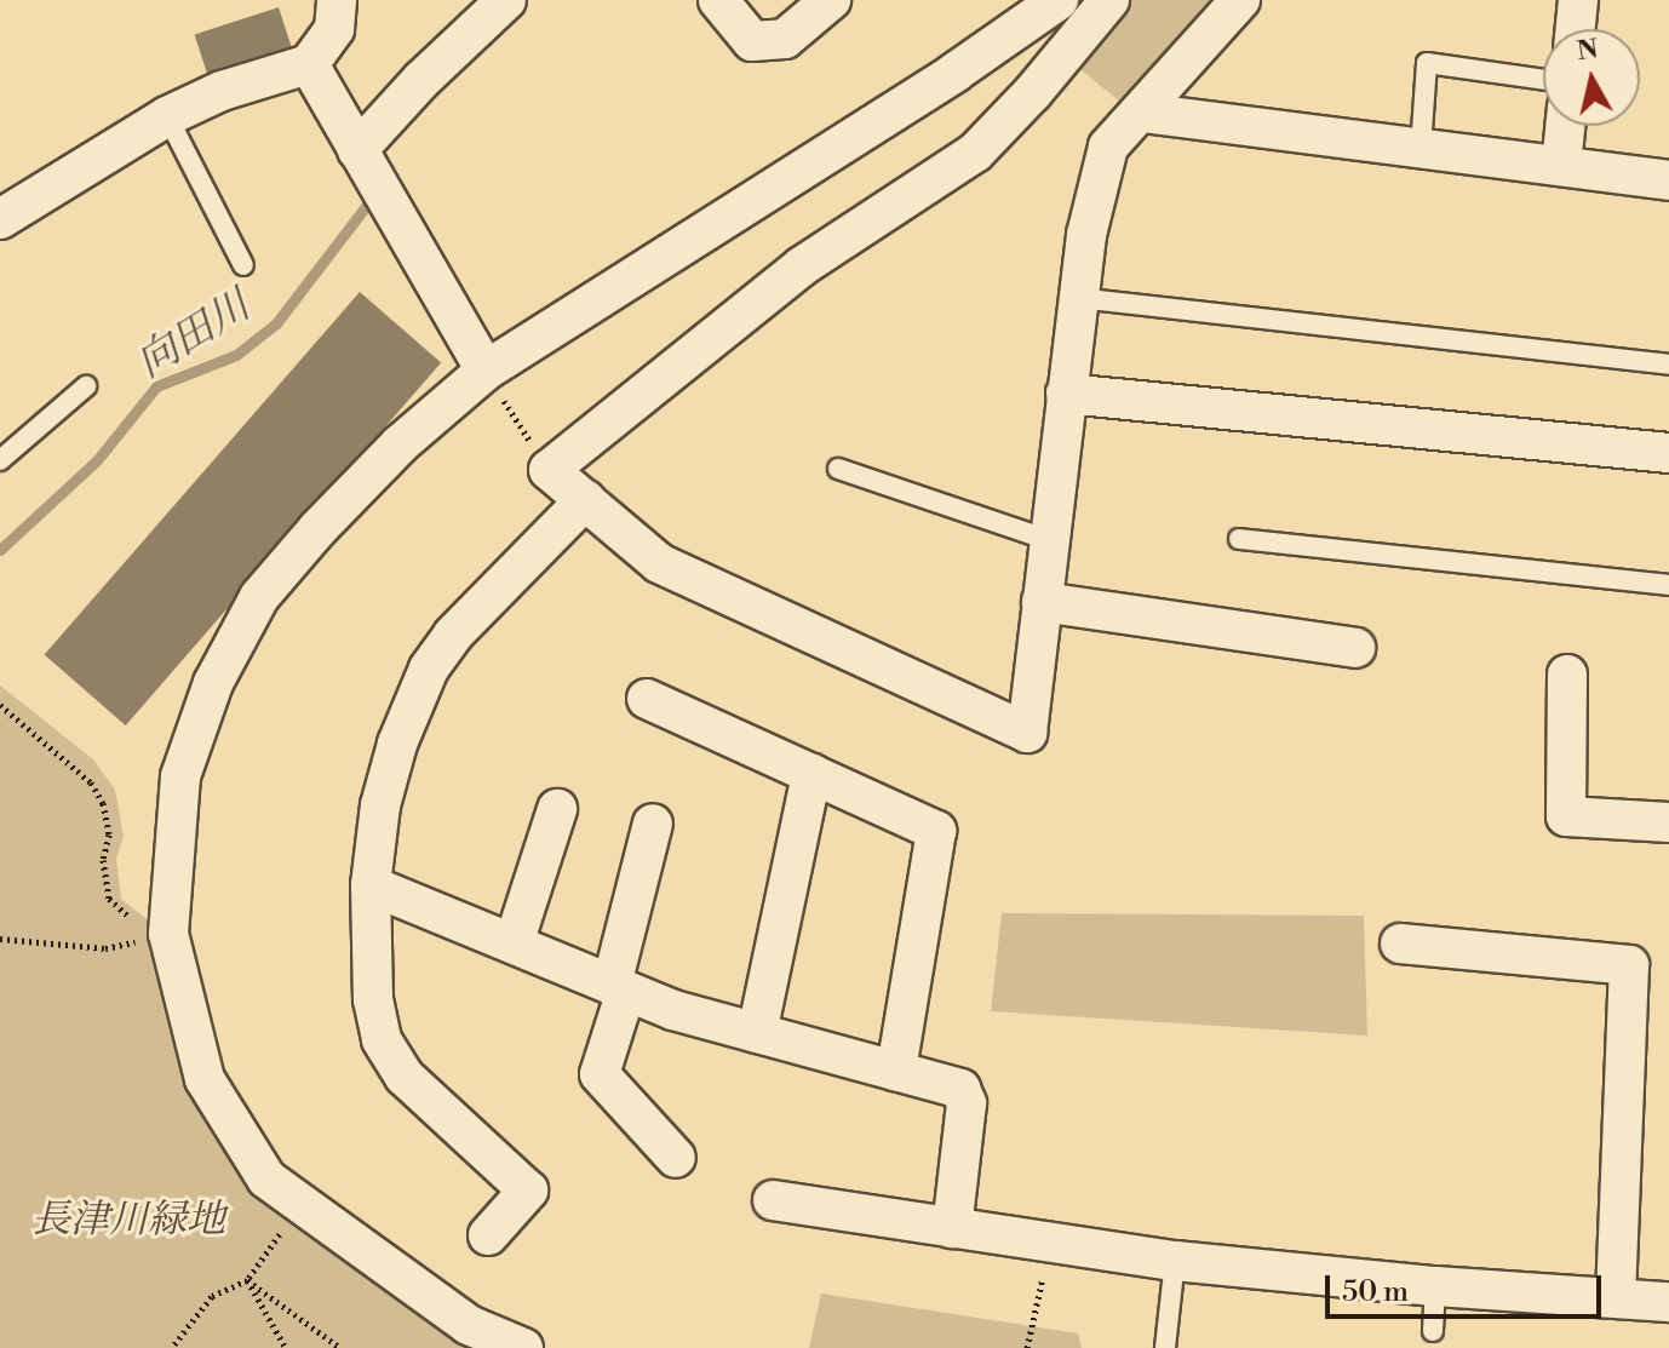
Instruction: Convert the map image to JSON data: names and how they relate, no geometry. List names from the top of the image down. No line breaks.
{"water":["向田川"],"parks":["長津川緑地"],"scale_bar":"50 m","north":"top"}
